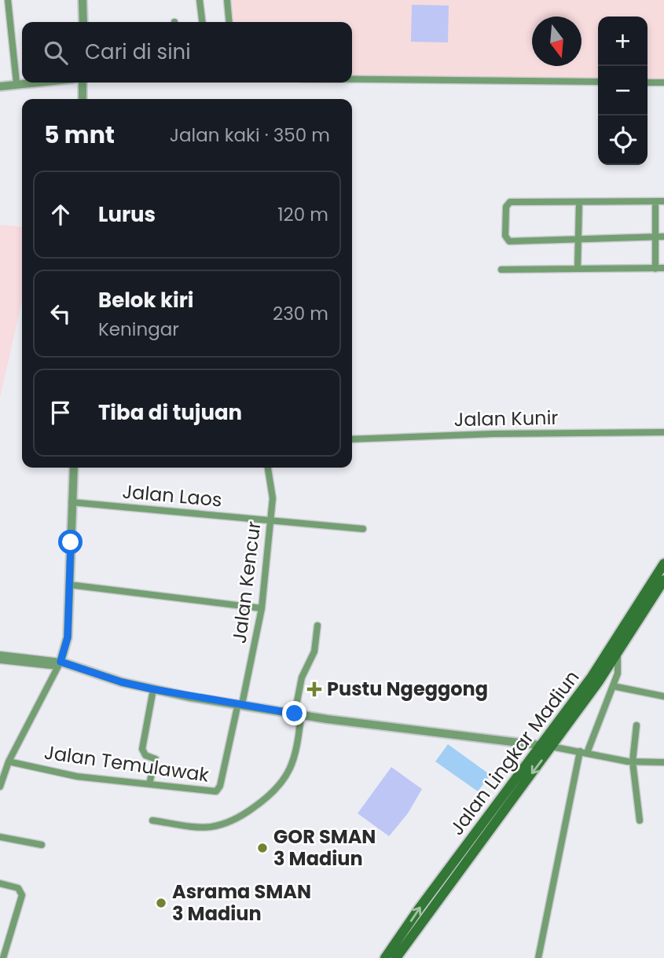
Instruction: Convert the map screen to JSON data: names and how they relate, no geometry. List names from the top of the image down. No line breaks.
{"streets":{"main road":["Jalan Lingkar Madiun"],"street":["Jalan Kunir","Jalan Laos","Jalan Kencur","Jalan Temulawak"]},"crossings":[["Jalan Laos","Jalan Kencur"],["Jalan Kencur","Jalan Temulawak"]],"places":{"health":["Pustu Ngeggong"],"other":["GOR SMAN 3 Madiun","Asrama SMAN 3 Madiun"]},"north":"bottom","page":{"map_buttons":["+","−"],"search":"Cari di sini","heading":["5 mnt","Jalan kaki · 350 m"],"list":[["Lurus","120 m"],["Belok kiri","Keningar","230 m"],"Tiba di tujuan"]}}
